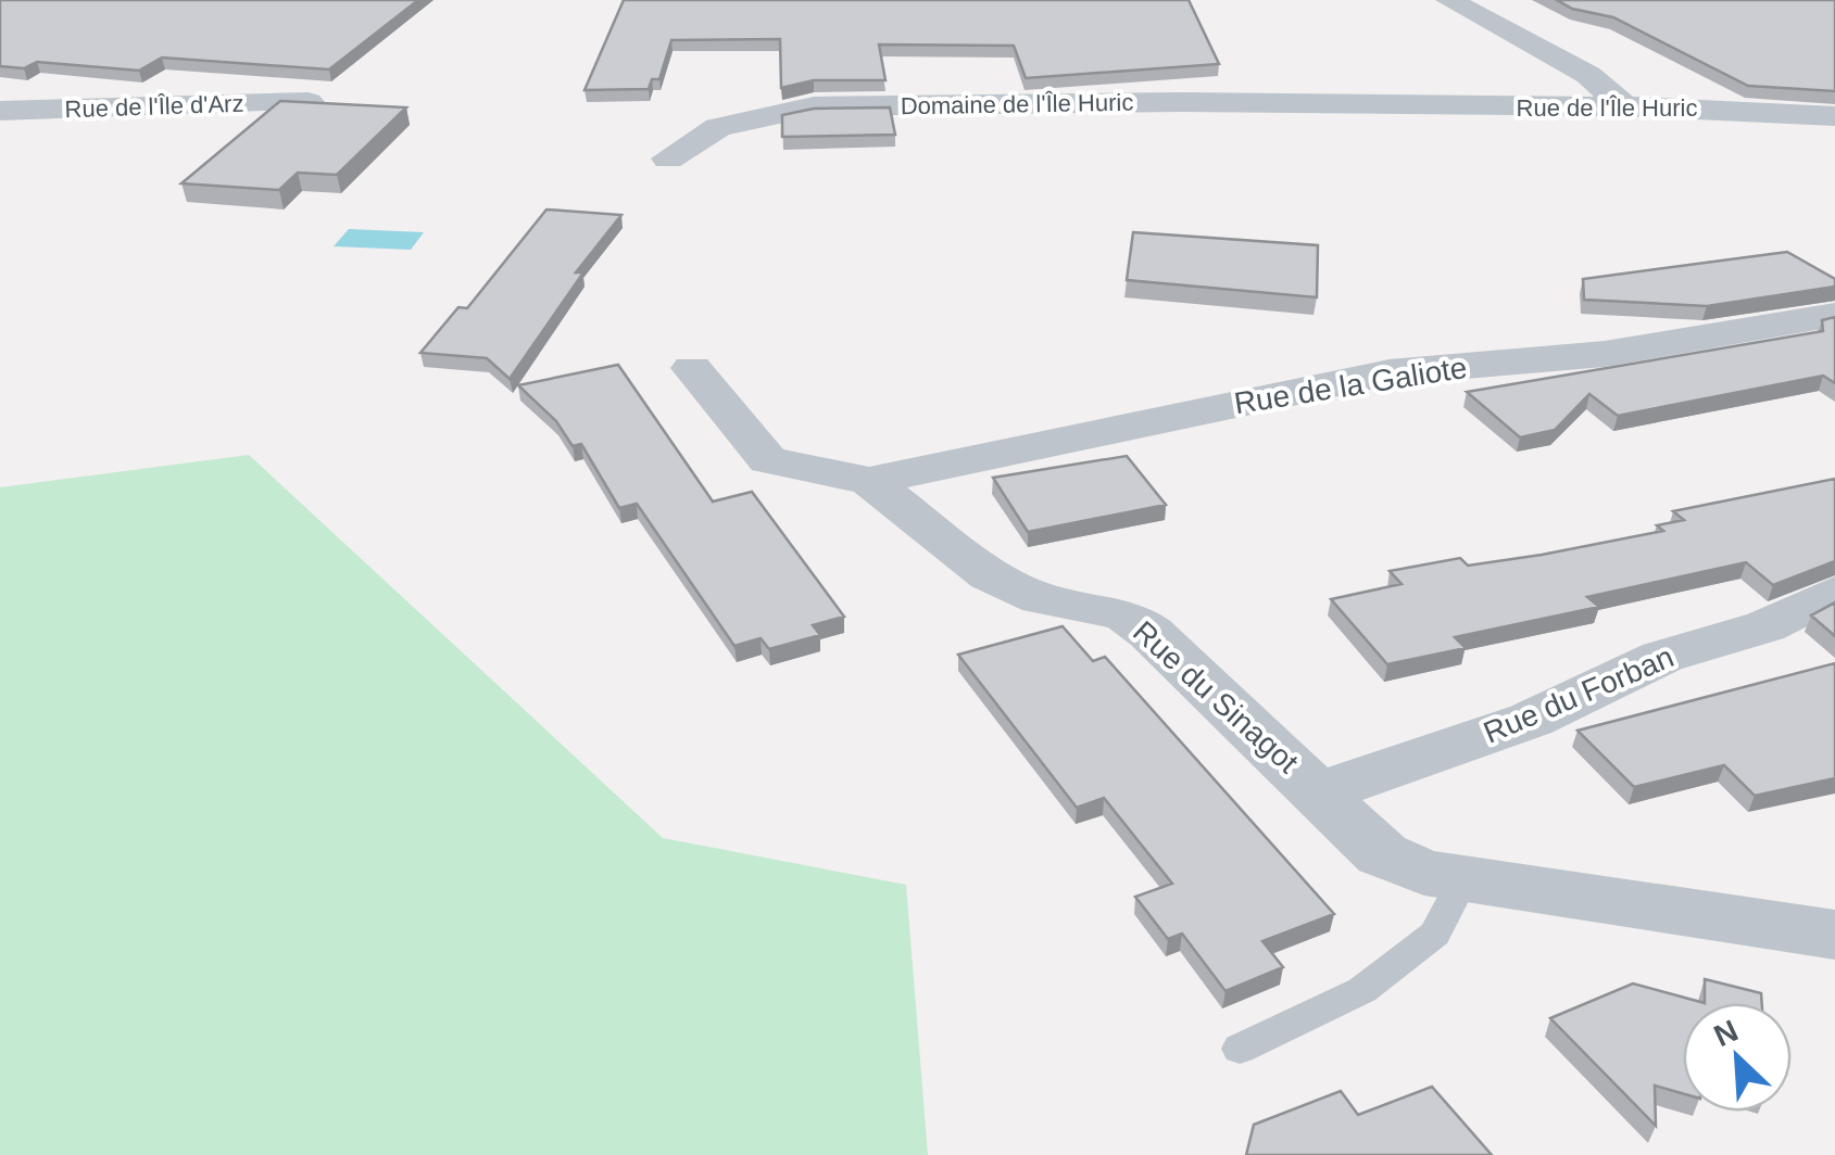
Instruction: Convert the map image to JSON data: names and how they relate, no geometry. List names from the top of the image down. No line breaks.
{"streets":{"street":["Domaine de l'Île Huric","Rue de l'Île d'Arz","Rue de l'Île Huric","Rue de la Galiote","Rue du Forban","Rue du Sinagot"]},"crossings":[["Domaine de l'Île Huric","Rue de l'Île Huric"],["Rue de la Galiote","Rue du Sinagot"],["Rue du Forban","Rue du Sinagot"]],"north":"top left"}
